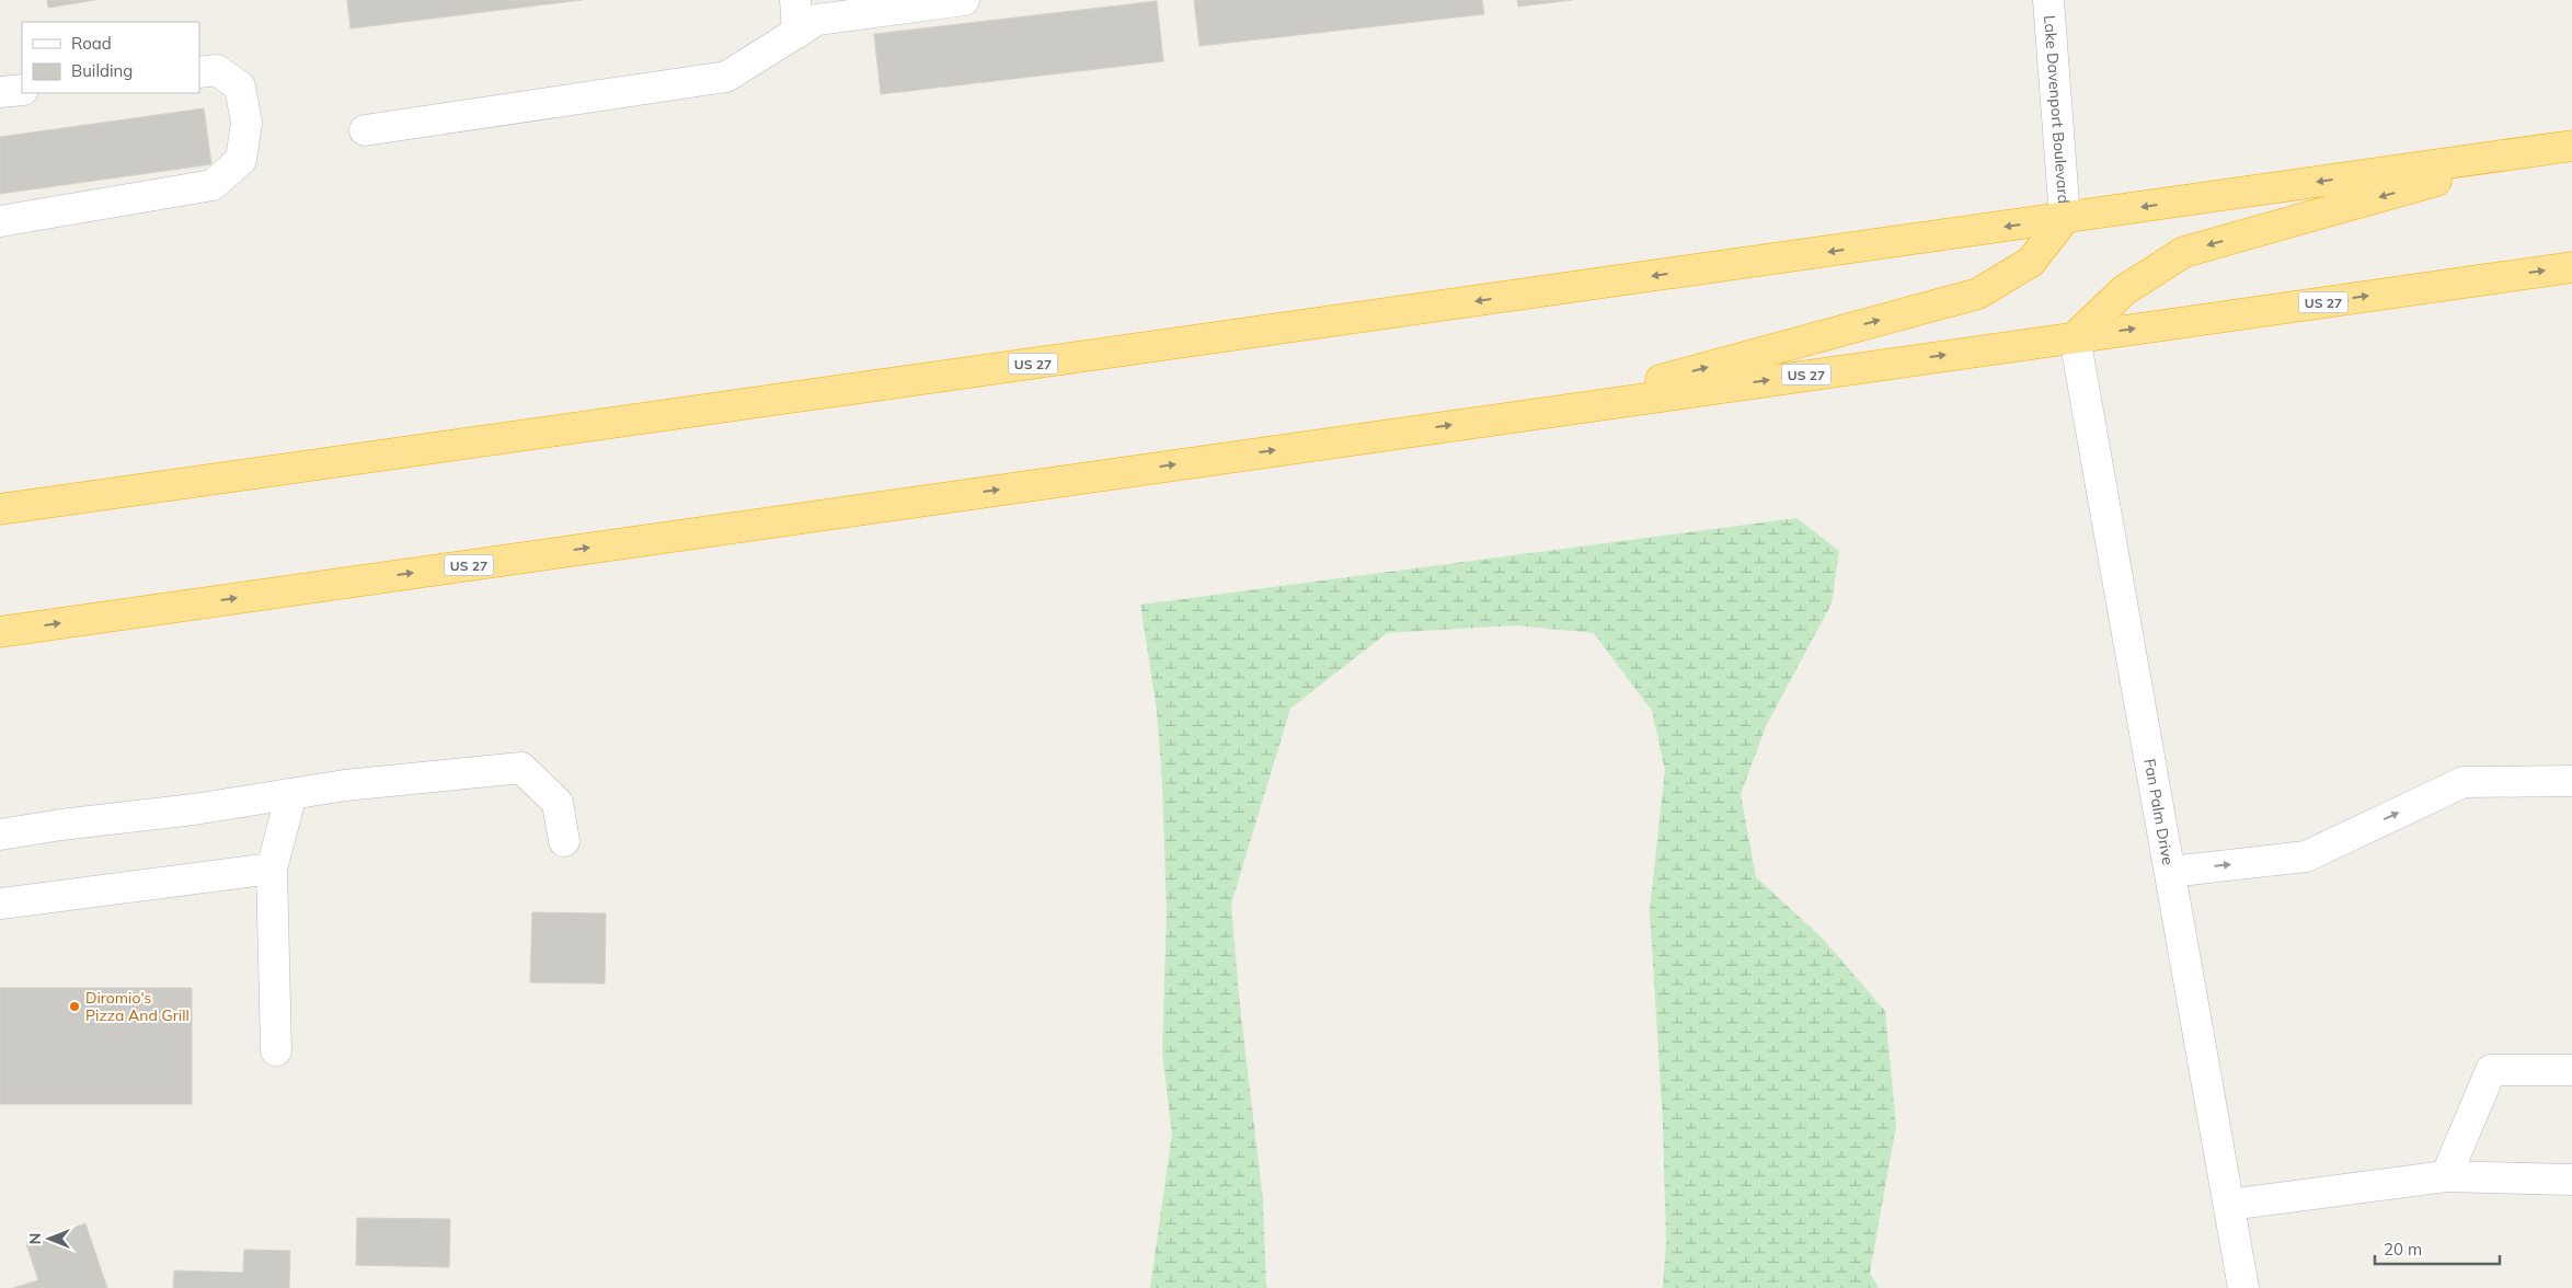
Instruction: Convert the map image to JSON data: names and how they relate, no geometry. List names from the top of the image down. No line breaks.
{"streets":{"highway":["US 27"],"street":["Lake Davenport Boulevard","Fan Palm Drive"]},"crossings":[["Lake Davenport Boulevard","US 27"],["US 27","Fan Palm Drive"]],"places":["Diromio's Pizza And Grill"],"legend":["Road","Building"],"scale_bar":"20 m","north":"left"}
